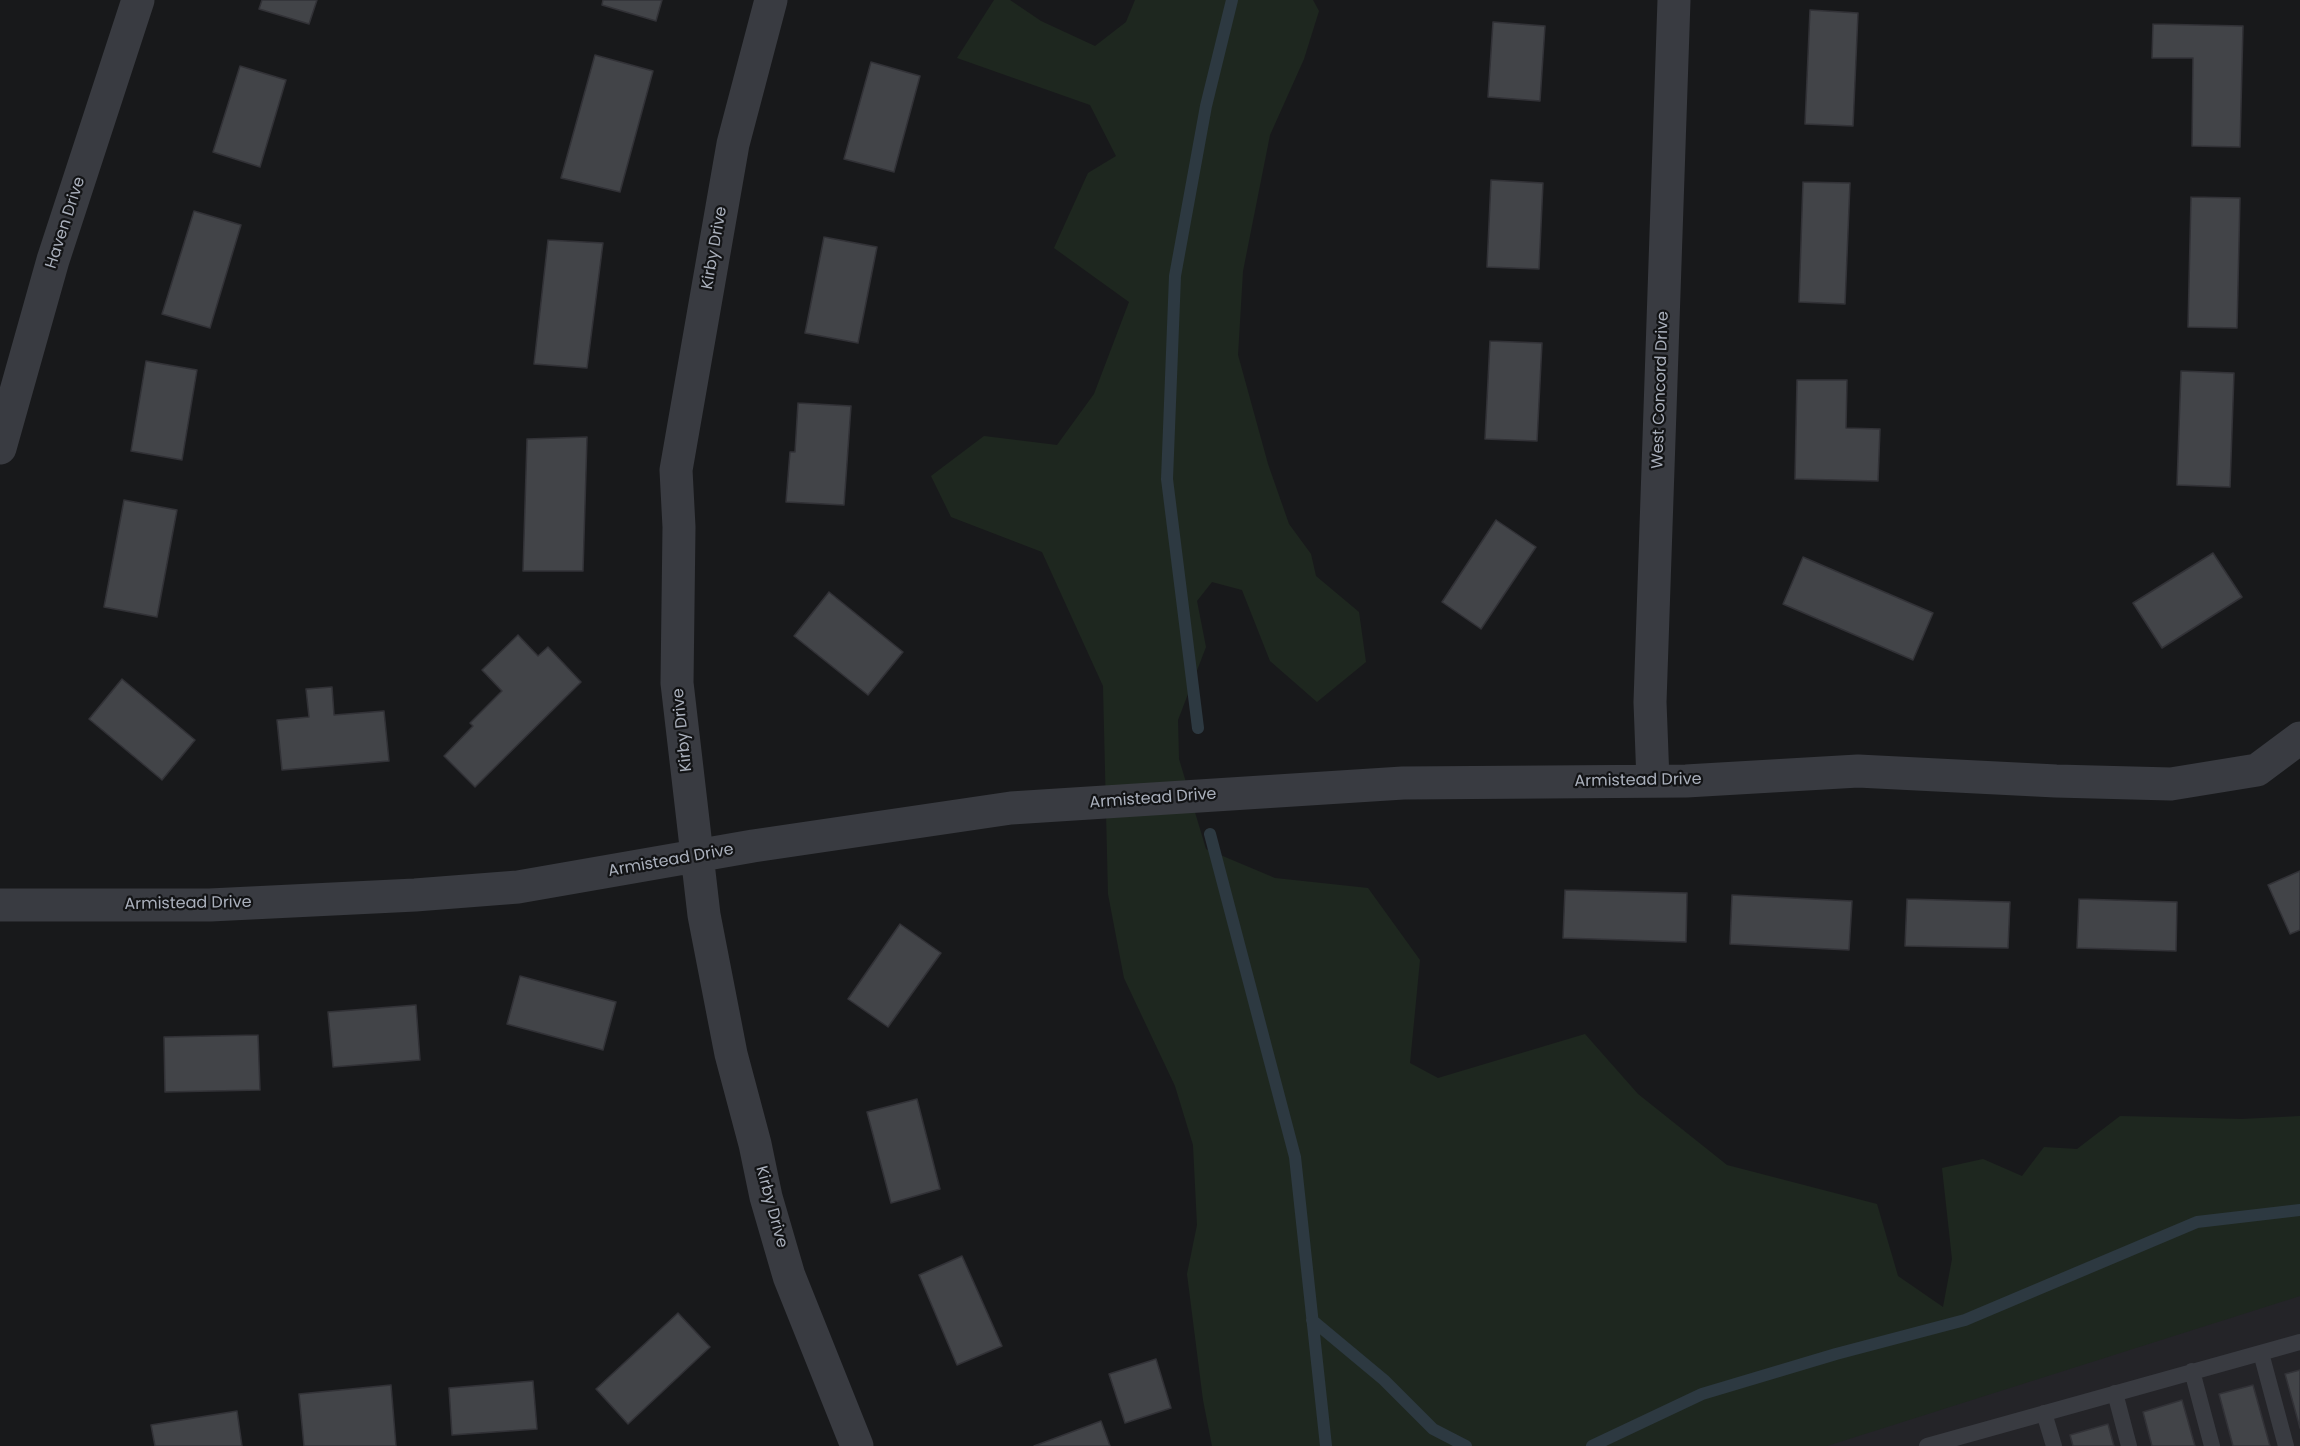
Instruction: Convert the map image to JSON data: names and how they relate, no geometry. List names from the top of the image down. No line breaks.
{"streets":{"street":["Haven Drive","Kirby Drive","West Concord Drive","Armistead Drive"]},"crossings":[["Kirby Drive","Armistead Drive"],["West Concord Drive","Armistead Drive"]]}
